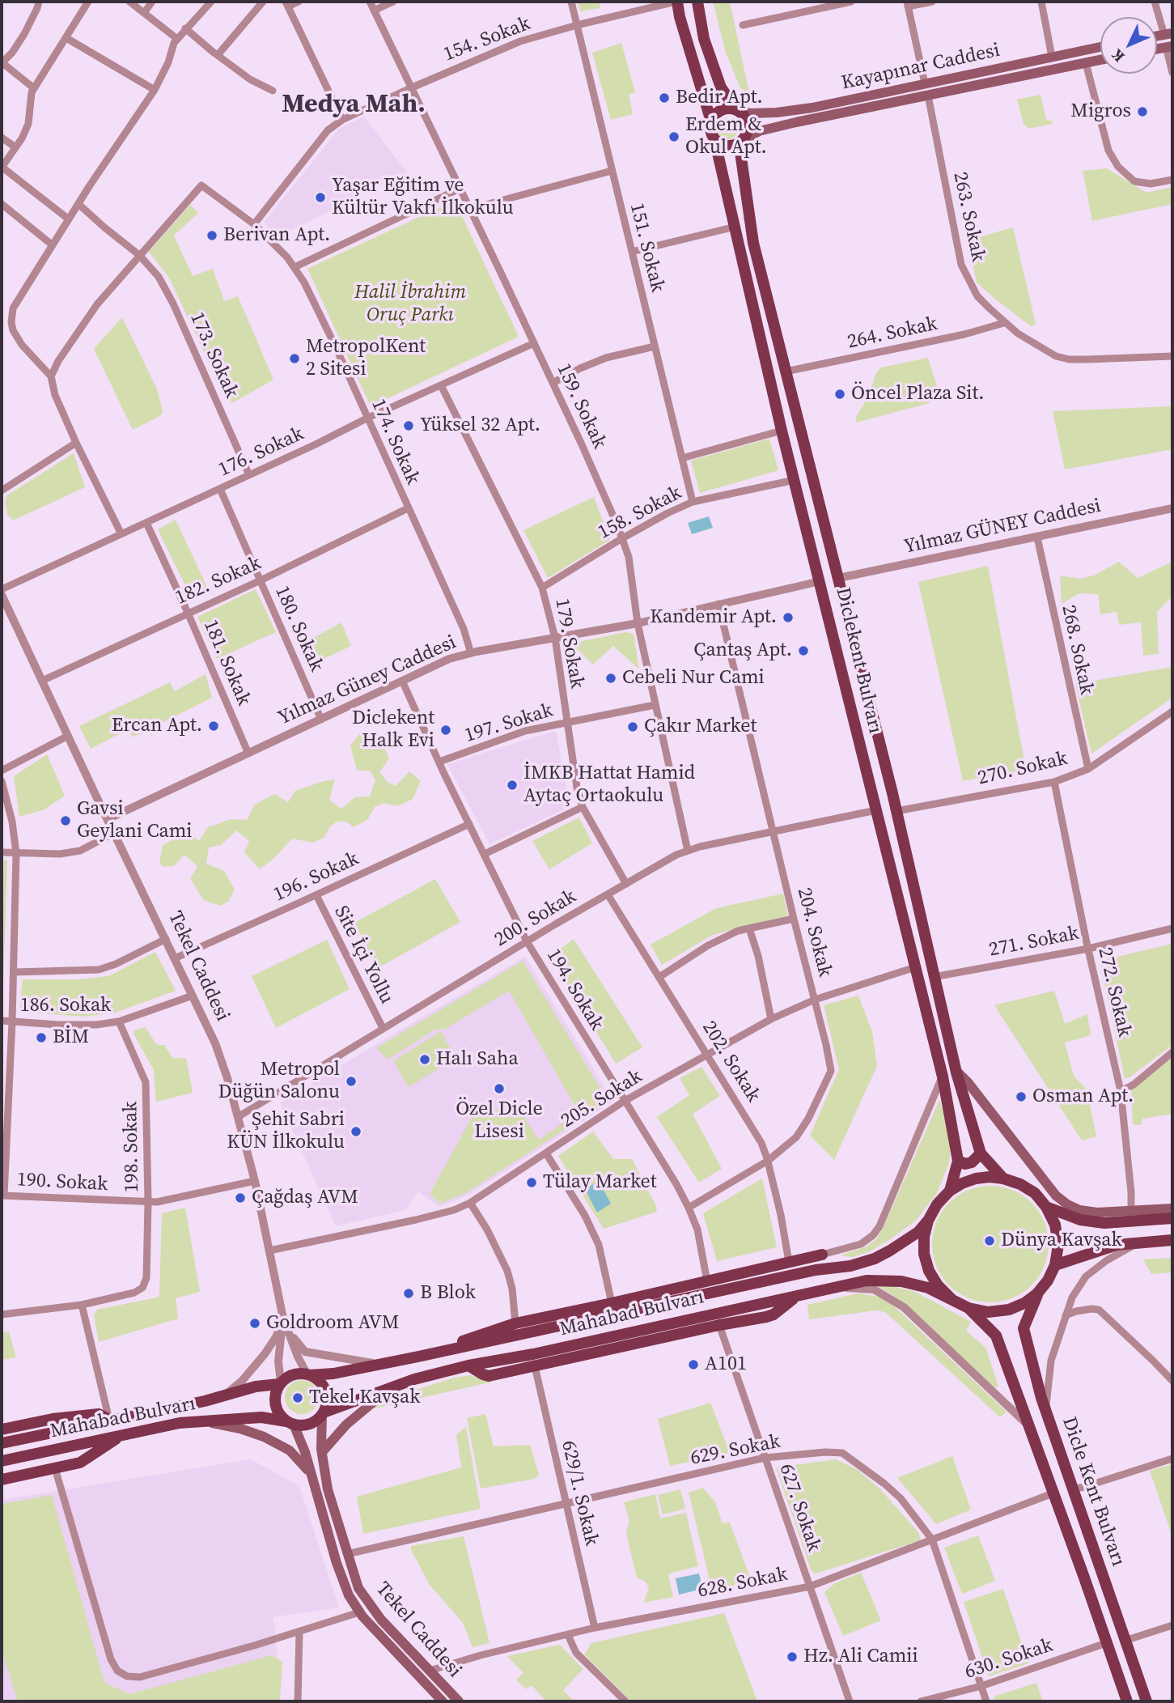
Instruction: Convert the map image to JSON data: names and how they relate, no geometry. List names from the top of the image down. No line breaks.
{"streets":{"main road":["Kayapınar Caddesi","Diclekent Bulvarı","Tekel Caddesi","Mahabad Bulvarı","Dicle Kent Bulvarı"],"street":["154. Sokak","263. Sokak","151. Sokak","264. Sokak","173. Sokak","159. Sokak","174. Sokak","176. Sokak","158. Sokak","Yılmaz GÜNEY Caddesi","182. Sokak","180. Sokak","179. Sokak","268. Sokak","181. Sokak","Yılmaz Güney Caddesi","197. Sokak","270. Sokak","196. Sokak","200. Sokak","204. Sokak","271. Sokak","Site İçi Yollu","194. Sokak","272. Sokak","186. Sokak","202. Sokak","205. Sokak","198. Sokak","190. Sokak","629. Sokak","629/1. Sokak","627. Sokak","628. Sokak","630. Sokak"]},"crossings":[["154. Sokak","151. Sokak"],["154. Sokak","159. Sokak"],["154. Sokak","174. Sokak"],["Kayapınar Caddesi","263. Sokak"],["Kayapınar Caddesi","Diclekent Bulvarı"],["263. Sokak","264. Sokak"],["151. Sokak","158. Sokak"],["264. Sokak","Diclekent Bulvarı"],["173. Sokak","174. Sokak"],["173. Sokak","176. Sokak"],["159. Sokak","176. Sokak"],["159. Sokak","158. Sokak"],["159. Sokak","Yılmaz Güney Caddesi"],["159. Sokak","197. Sokak"],["159. Sokak","200. Sokak"],["174. Sokak","176. Sokak"],["174. Sokak","182. Sokak"],["174. Sokak","Yılmaz Güney Caddesi"],["176. Sokak","180. Sokak"],["176. Sokak","179. Sokak"],["176. Sokak","181. Sokak"],["158. Sokak","179. Sokak"],["158. Sokak","Diclekent Bulvarı"],["Yılmaz GÜNEY Caddesi","268. Sokak"],["Yılmaz GÜNEY Caddesi","Diclekent Bulvarı"],["182. Sokak","180. Sokak"],["182. Sokak","181. Sokak"],["182. Sokak","Tekel Caddesi"],["180. Sokak","Yılmaz Güney Caddesi"],["179. Sokak","Yılmaz Güney Caddesi"],["179. Sokak","197. Sokak"],["179. Sokak","200. Sokak"],["268. Sokak","270. Sokak"],["Diclekent Bulvarı","Yılmaz Güney Caddesi"],["Diclekent Bulvarı","270. Sokak"],["Diclekent Bulvarı","200. Sokak"],["Diclekent Bulvarı","271. Sokak"],["Diclekent Bulvarı","205. Sokak"],["Diclekent Bulvarı","Mahabad Bulvarı"],["Diclekent Bulvarı","Dicle Kent Bulvarı"],["181. Sokak","Yılmaz Güney Caddesi"],["Yılmaz Güney Caddesi","204. Sokak"],["Yılmaz Güney Caddesi","Tekel Caddesi"],["Yılmaz Güney Caddesi","194. Sokak"],["197. Sokak","194. Sokak"],["270. Sokak","272. Sokak"],["196. Sokak","Site İçi Yollu"],["196. Sokak","Tekel Caddesi"],["196. Sokak","194. Sokak"],["200. Sokak","204. Sokak"],["200. Sokak","Site İçi Yollu"],["200. Sokak","Tekel Caddesi"],["200. Sokak","194. Sokak"],["200. Sokak","202. Sokak"],["204. Sokak","194. Sokak"],["204. Sokak","202. Sokak"],["204. Sokak","205. Sokak"],["271. Sokak","272. Sokak"],["Tekel Caddesi","186. Sokak"],["Tekel Caddesi","205. Sokak"],["Tekel Caddesi","190. Sokak"],["Tekel Caddesi","Mahabad Bulvarı"],["Tekel Caddesi","629. Sokak"],["Tekel Caddesi","628. Sokak"],["194. Sokak","205. Sokak"],["186. Sokak","198. Sokak"],["202. Sokak","205. Sokak"],["198. Sokak","190. Sokak"],["Mahabad Bulvarı","Dicle Kent Bulvarı"],["629. Sokak","629/1. Sokak"],["629. Sokak","627. Sokak"],["629. Sokak","628. Sokak"],["629. Sokak","630. Sokak"],["Dicle Kent Bulvarı","628. Sokak"],["Dicle Kent Bulvarı","630. Sokak"],["629/1. Sokak","628. Sokak"],["627. Sokak","628. Sokak"]],"districts":["Medya Mah."],"parks":["Halil İbrahim Oruç Parkı"],"places":["Bedir Apt.","Migros","Erdem & Okul Apt.","Yaşar Eğitim ve Kültür Vakfı İlkokulu","Berivan Apt.","MetropolKent 2 Sitesi","Öncel Plaza Sit.","Yüksel 32 Apt.","Kandemir Apt.","Çantaş Apt.","Cebeli Nur Cami","Ercan Apt.","Çakır Market","Diclekent Halk Evi","İMKB Hattat Hamid Aytaç Ortaokulu","Gavsi Geylani Cami","BİM","Halı Saha","Metropol Düğün Salonu","Özel Dicle Lisesi","Osman Apt.","Şehit Sabri KÜN İlkokulu","Tülay Market","Çağdaş AVM","Dünya Kavşak","B Blok","Goldroom AVM","A101","Tekel Kavşak","Hz. Ali Camii"],"north":"bottom left"}
